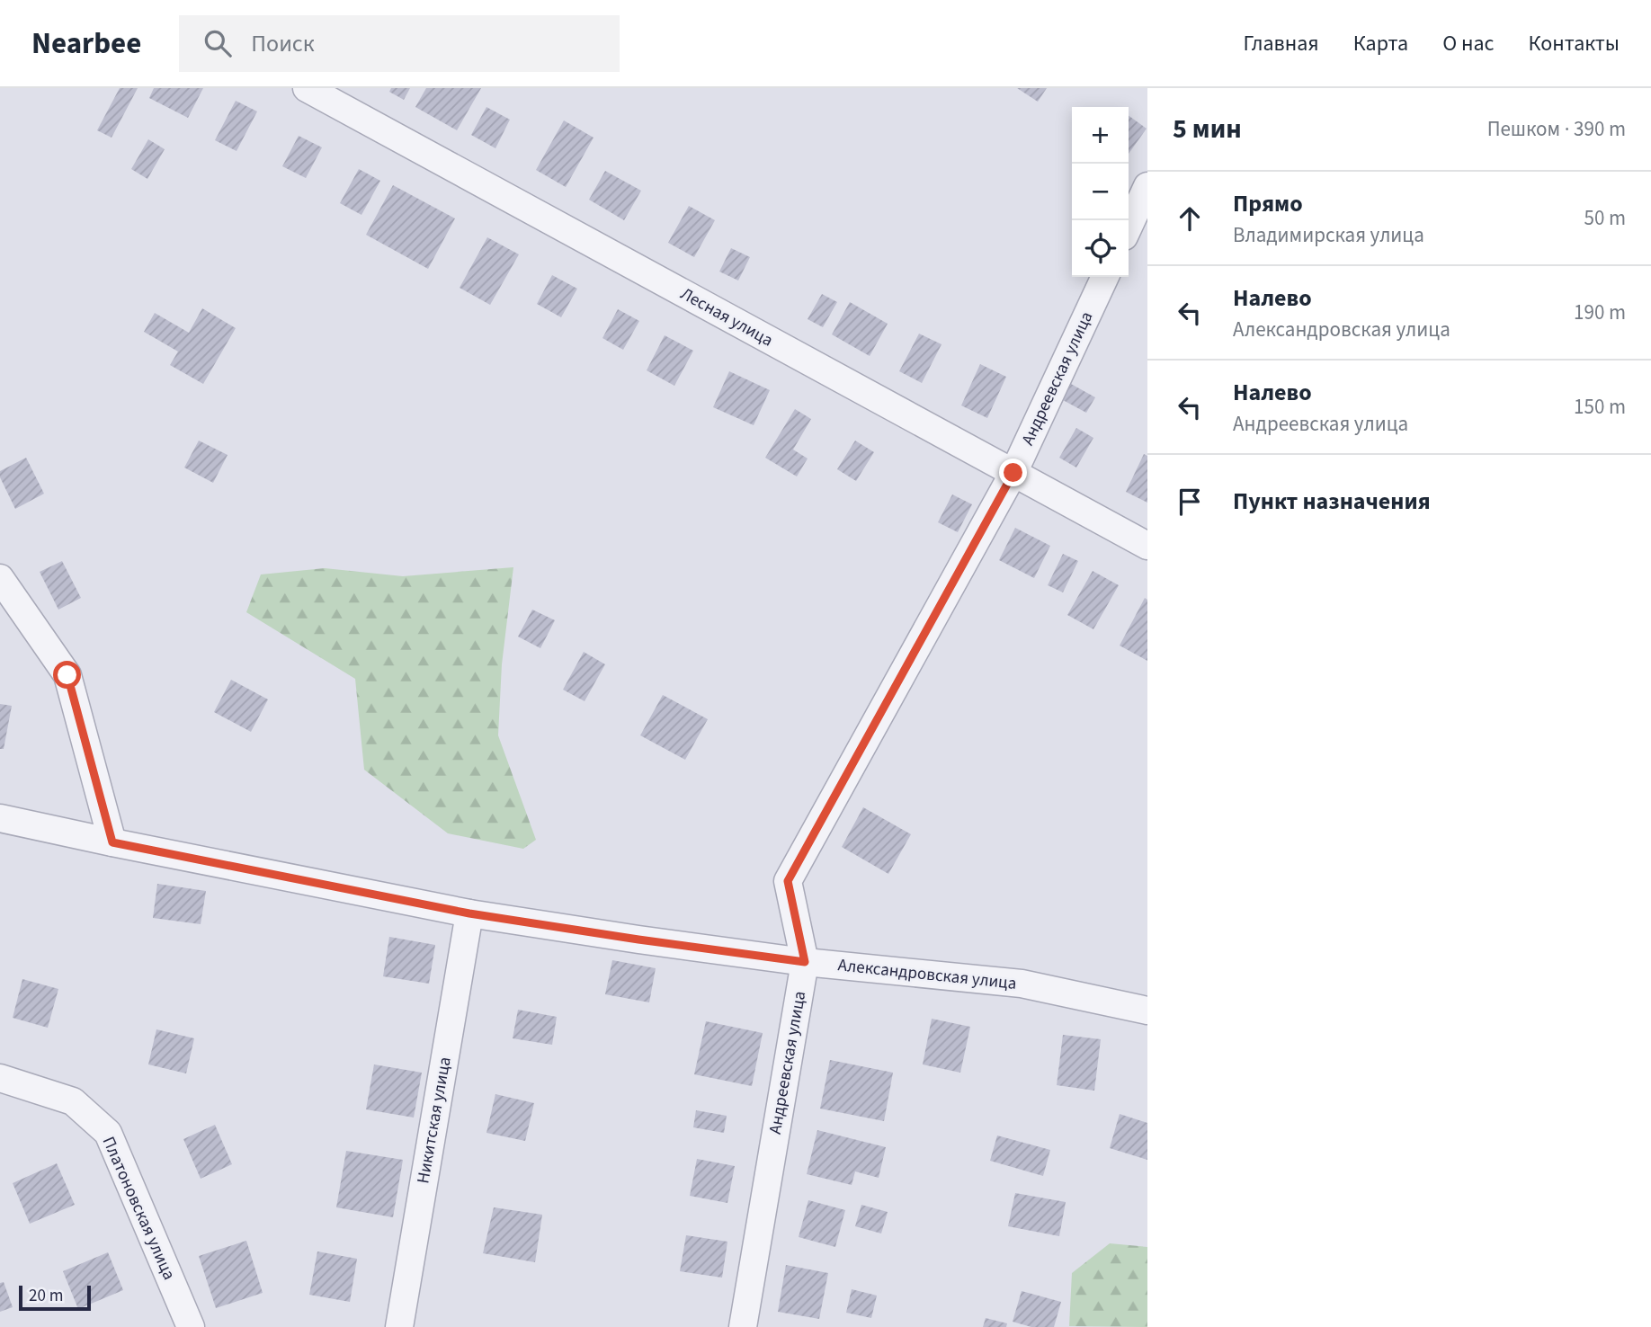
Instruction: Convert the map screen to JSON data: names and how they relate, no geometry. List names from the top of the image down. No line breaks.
{"streets":{"street":["Лесная улица","Андреевская улица","Александровская улица","Никитская улица","Платоновская улица"]},"crossings":[["Лесная улица","Андреевская улица"],["Андреевская улица","Александровская улица"],["Александровская улица","Никитская улица"]],"scale_bar":"20 m","page":{"header":"Nearbee","search":"Поиск","nav":["Главная","Карта","О нас","Контакты"],"heading":["5 мин","Пешком · 390 m"],"map_buttons":["+","−"],"list":[["Прямо","Владимирская улица","50 m"],["Налево","Александровская улица","190 m"],["Налево","Андреевская улица","150 m"],"Пункт назначения"],"scale":"20 m"}}
